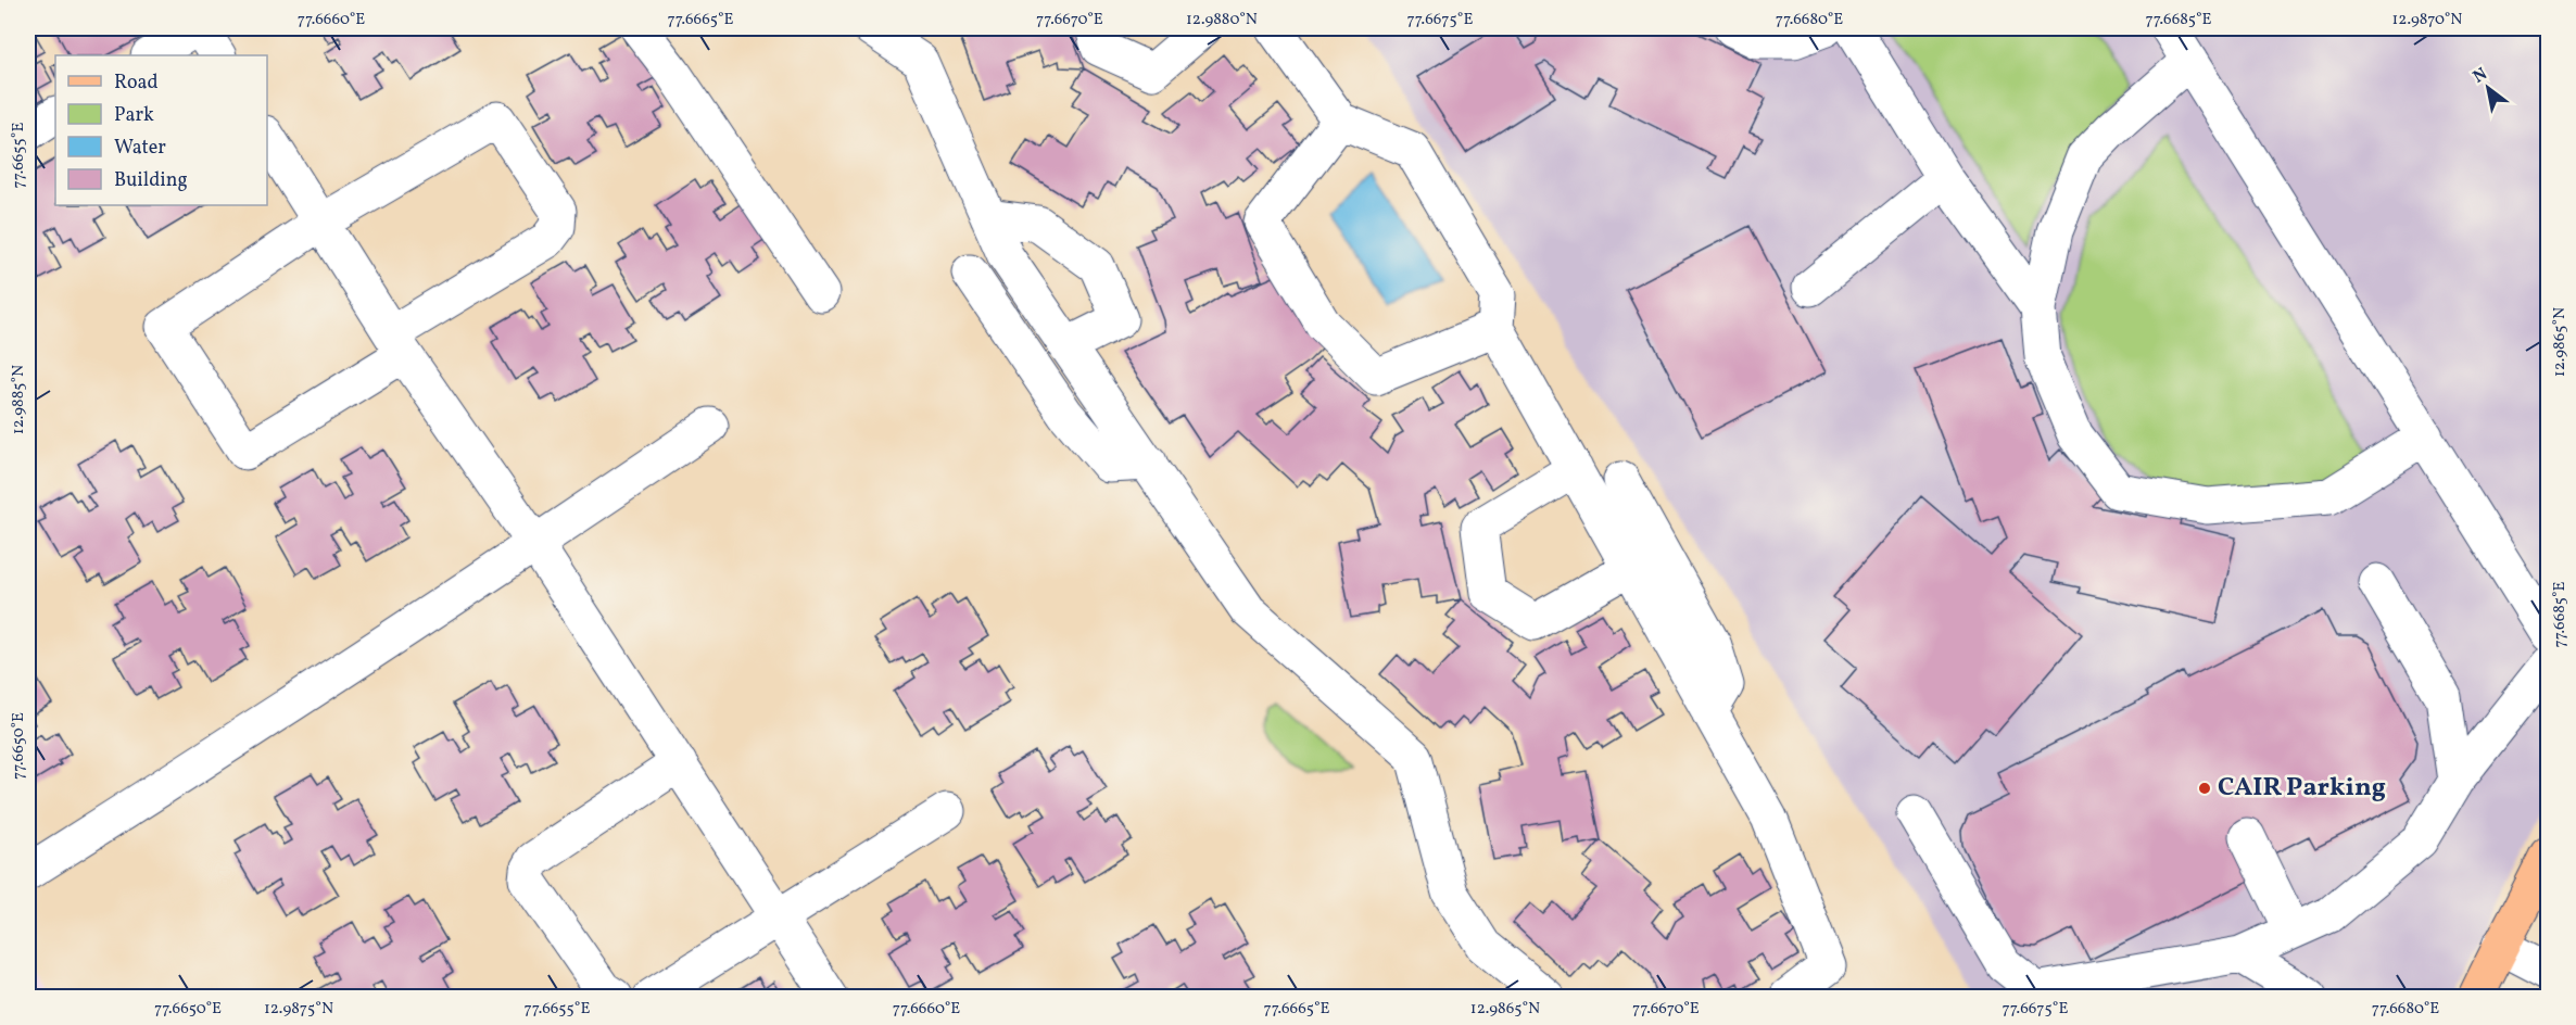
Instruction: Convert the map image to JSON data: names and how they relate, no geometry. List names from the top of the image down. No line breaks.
{"places":["CAIR Parking"],"legend":["Road","Park","Water","Building"],"north":"top left","coordinates":["77.6660°E","77.6665°E","77.6670°E","12.9880°N","77.6675°E","77.6680°E","77.6685°E","12.9870°N","77.6655°E","12.9865°N","12.9885°N","77.6650°E","12.9875°N"]}
